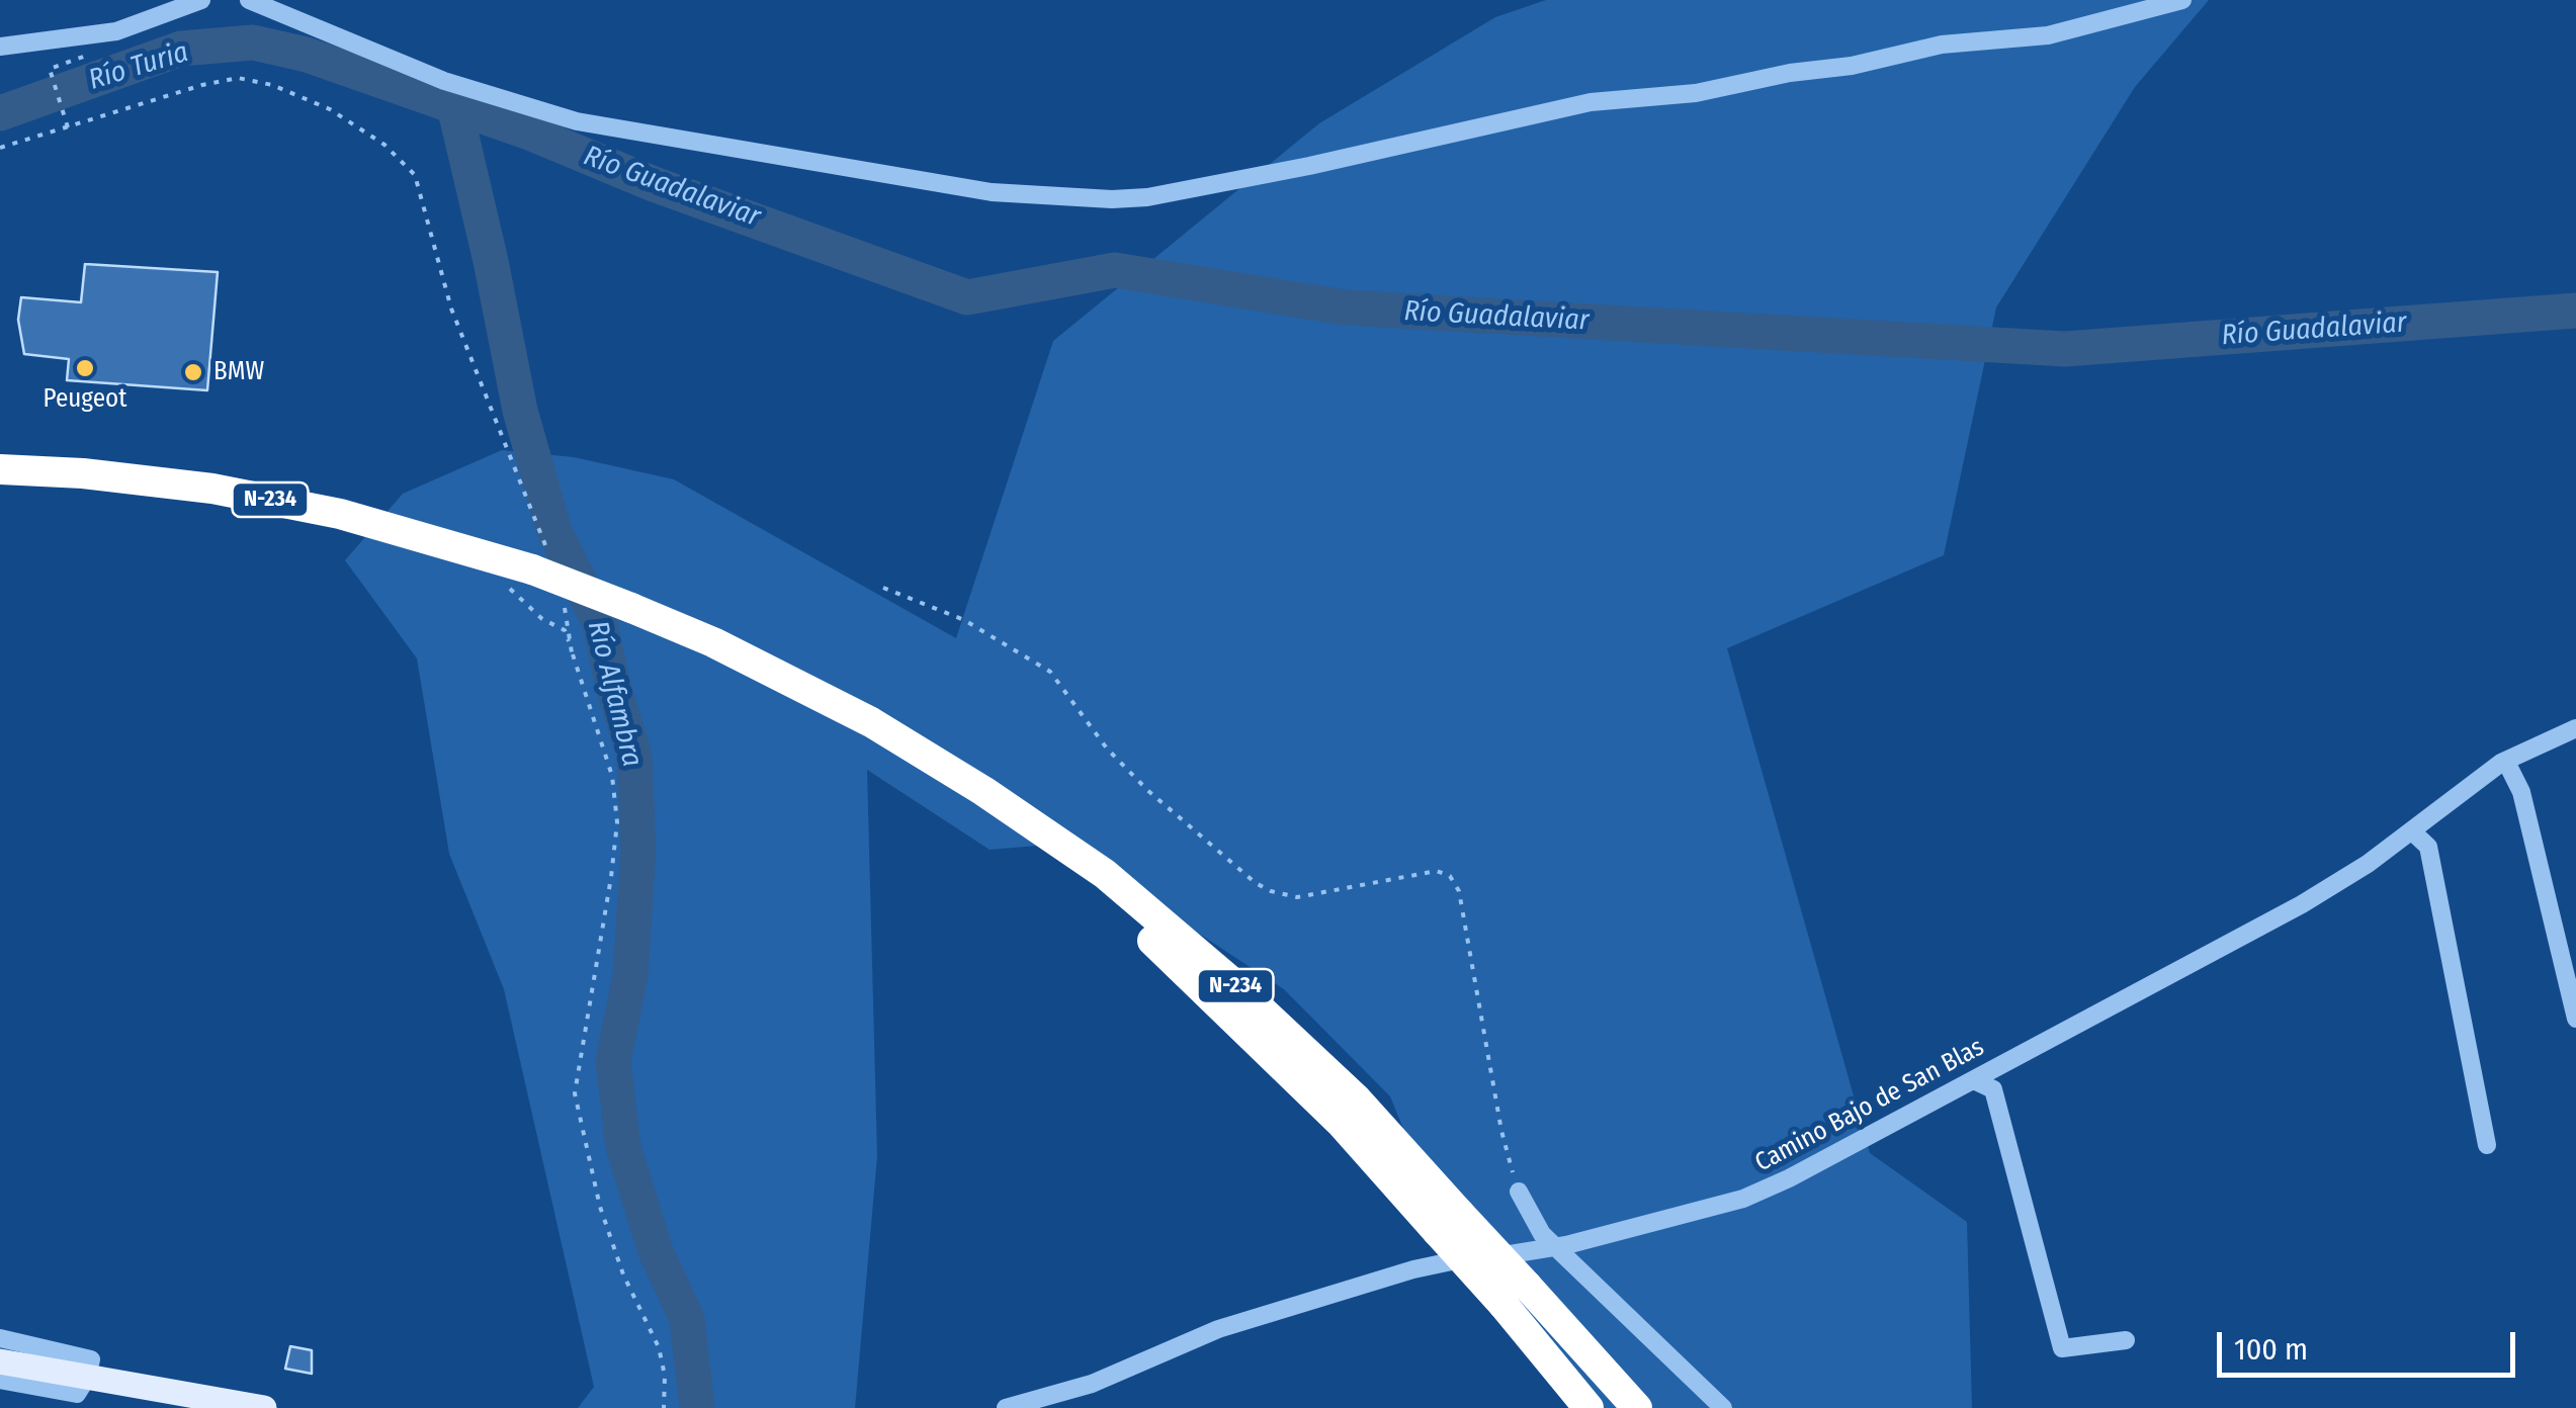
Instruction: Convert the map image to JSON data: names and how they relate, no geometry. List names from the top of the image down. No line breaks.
{"streets":{"highway":["N-234"],"street":["Camino Bajo de San Blas"]},"water":["Río Turia","Río Guadalaviar","Río Alfambra"],"places":["Peugeot","BMW"],"scale_bar":"100 m"}
